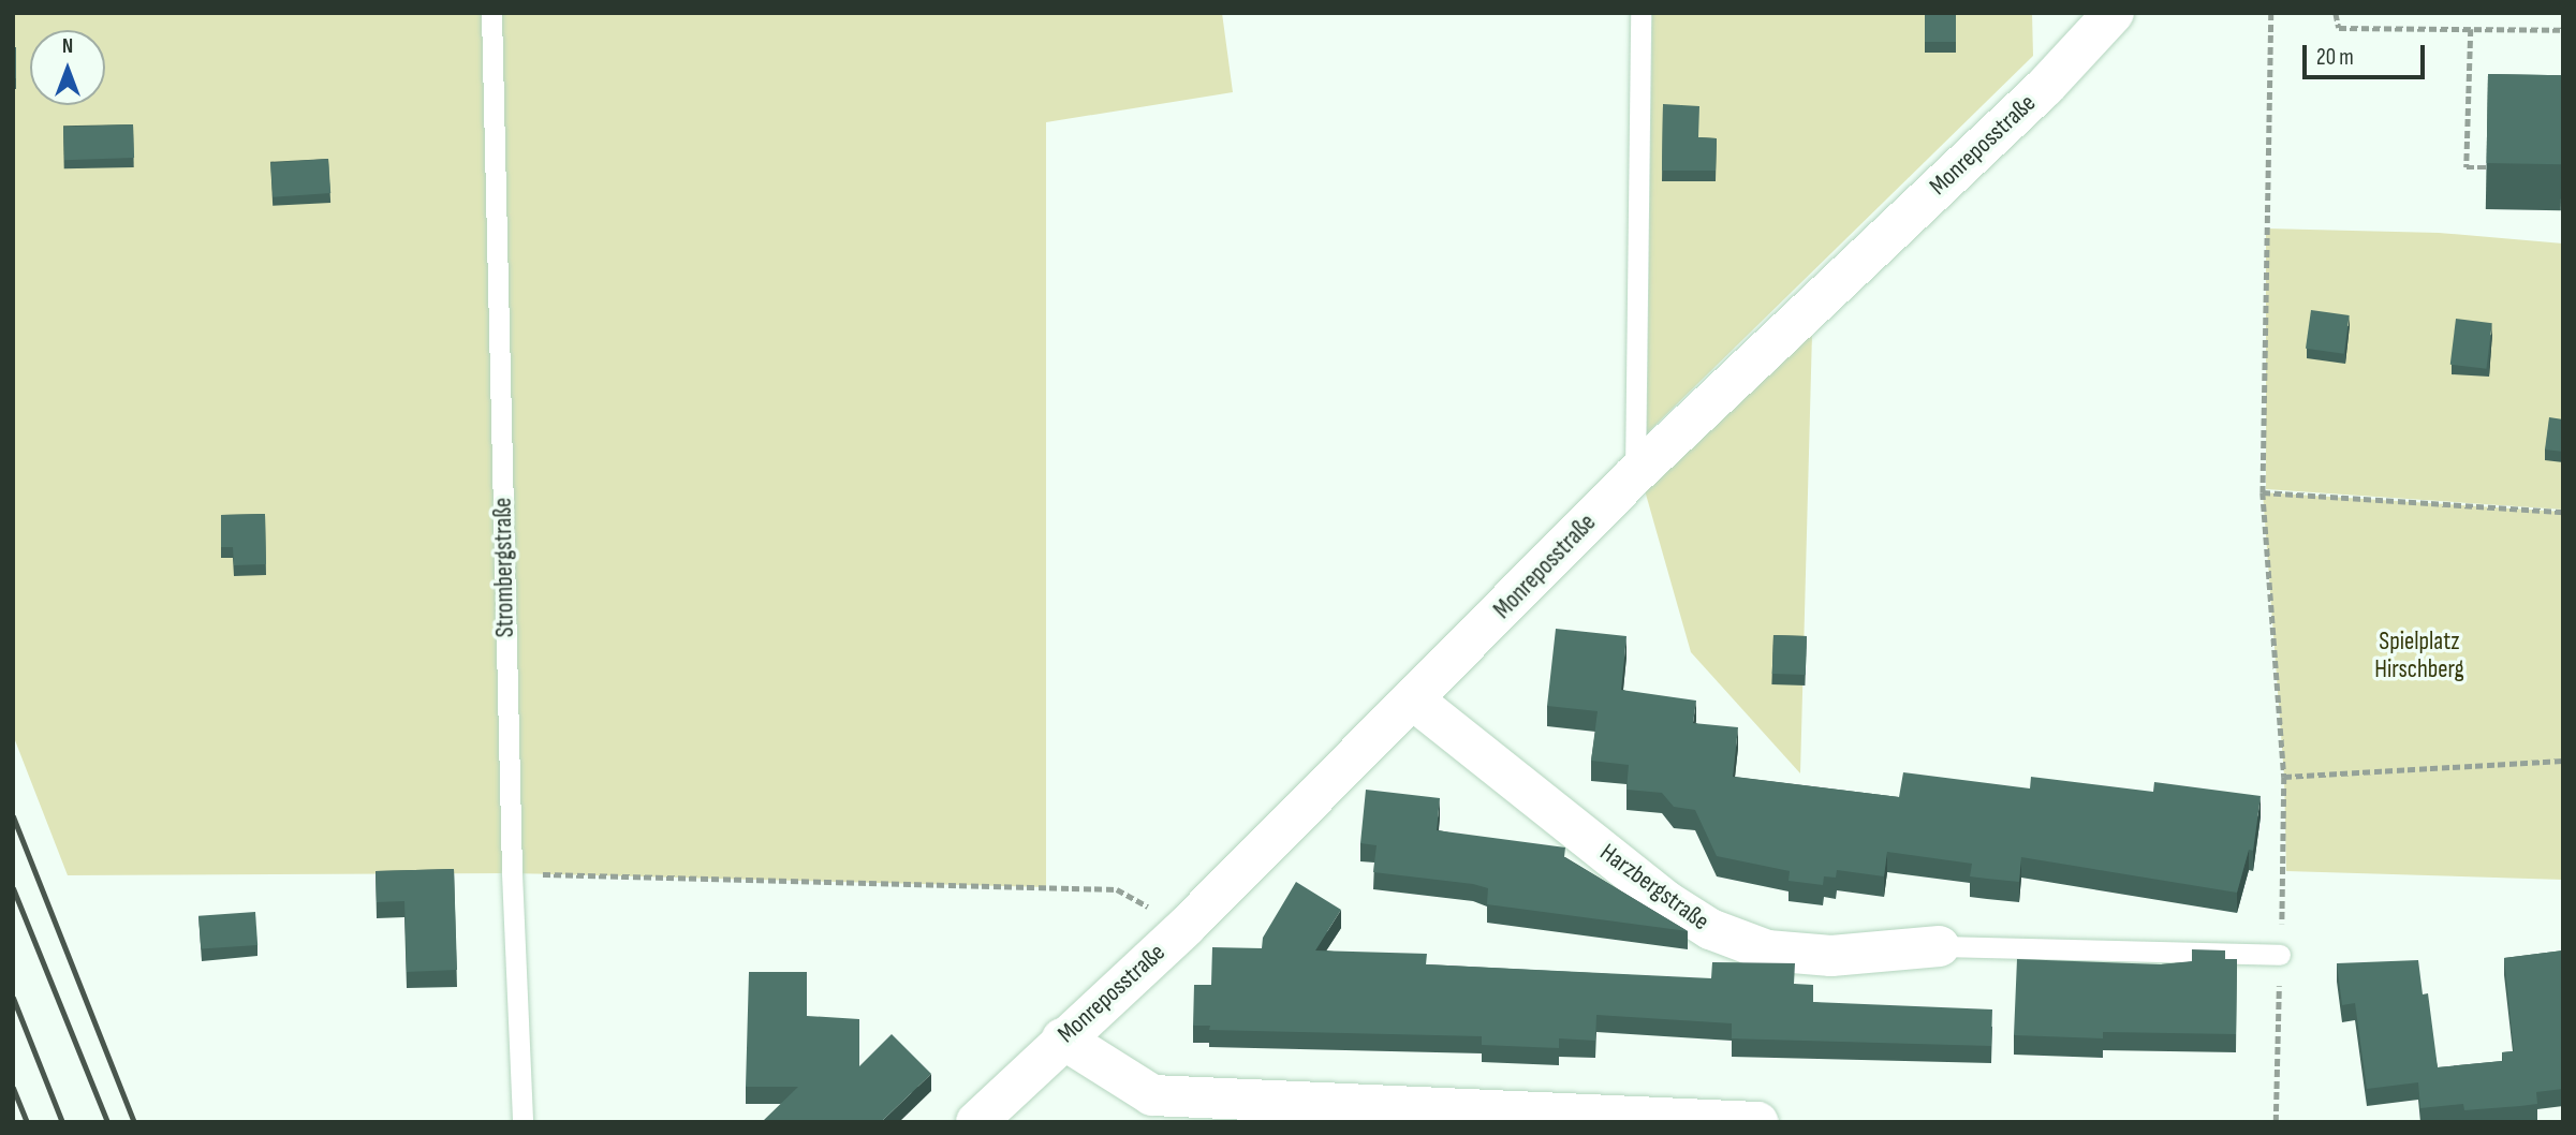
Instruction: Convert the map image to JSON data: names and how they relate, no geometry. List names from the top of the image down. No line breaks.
{"streets":{"street":["Monreposstraße","Harzbergstraße"],"lane":["Strombergstraße"]},"crossings":[["Monreposstraße","Harzbergstraße"]],"parks":["Spielplatz Hirschberg"],"scale_bar":"20 m","north":"top"}
